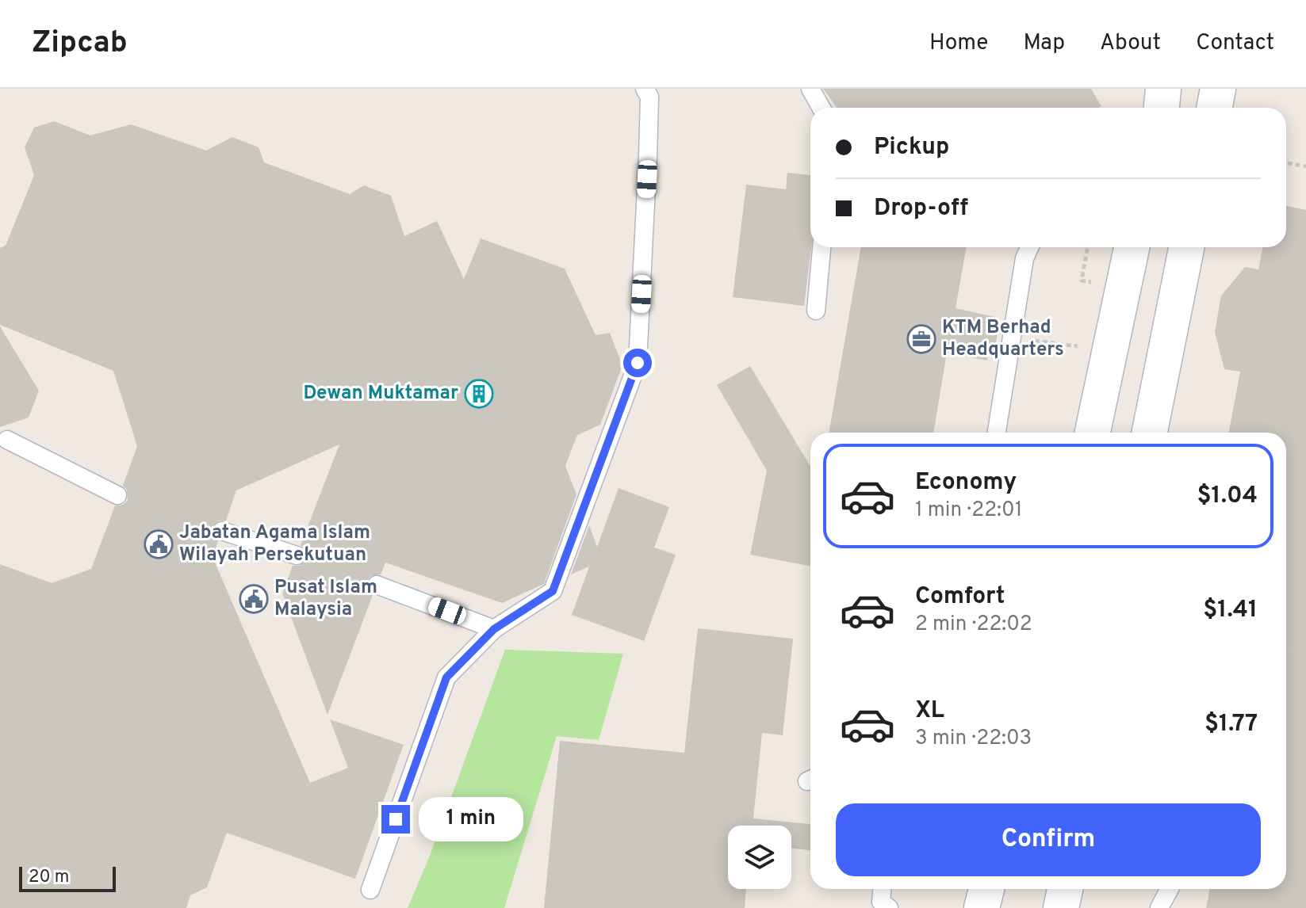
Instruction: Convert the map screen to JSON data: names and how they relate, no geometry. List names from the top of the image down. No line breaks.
{"places":{"office":["KTM Berhad Headquarters"],"building":["Dewan Muktamar"],"public building":["Jabatan Agama Islam Wilayah Persekutuan","Pusat Islam Malaysia"]},"scale_bar":"20 m","page":{"header":"Zipcab","nav":["Home","Map","About","Contact"],"banner":["Pickup","Drop-off"],"list":[{"name":"Economy","note":"1 min · 22:01","value":"$1.04"},{"name":"Comfort","note":"2 min · 22:02","value":"$1.41"},{"name":"XL","note":"3 min · 22:03","value":"$1.77"}],"buttons":"Confirm","bubble":"1 min","scale":"20 m"}}
